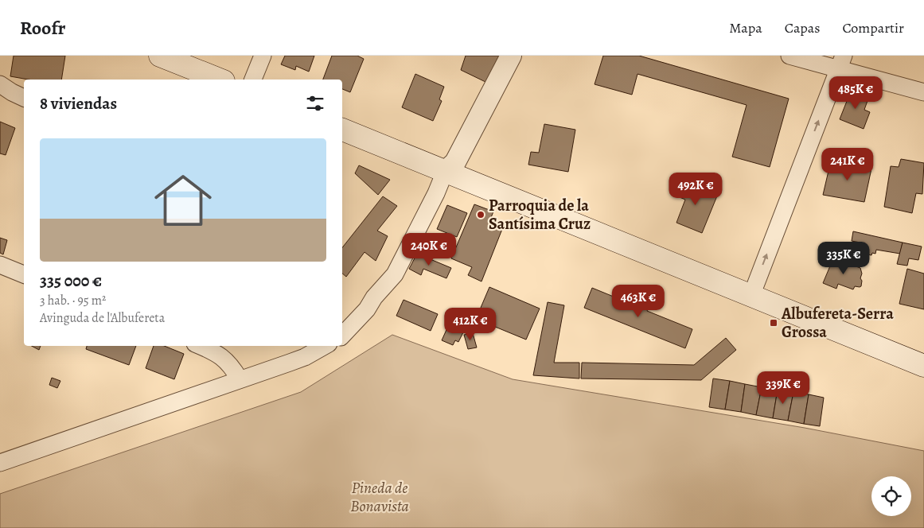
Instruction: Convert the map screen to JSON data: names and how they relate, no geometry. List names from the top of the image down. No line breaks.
{"parks":["Pineda de Bonavista"],"places":{"other":["Parroquia de la Santísima Cruz"],"transit":["Albufereta-Serra Grossa"]},"page":{"header":"Roofr","nav":["Mapa","Capas","Compartir"],"price":["485K €","241K €","492K €","240K €","335K €","463K €","412K €","339K €"],"heading":"8 viviendas","list":[{"name":"335 000 €","note":"3 hab. · 95 m² · Avinguda de l'Albufereta"}]}}
